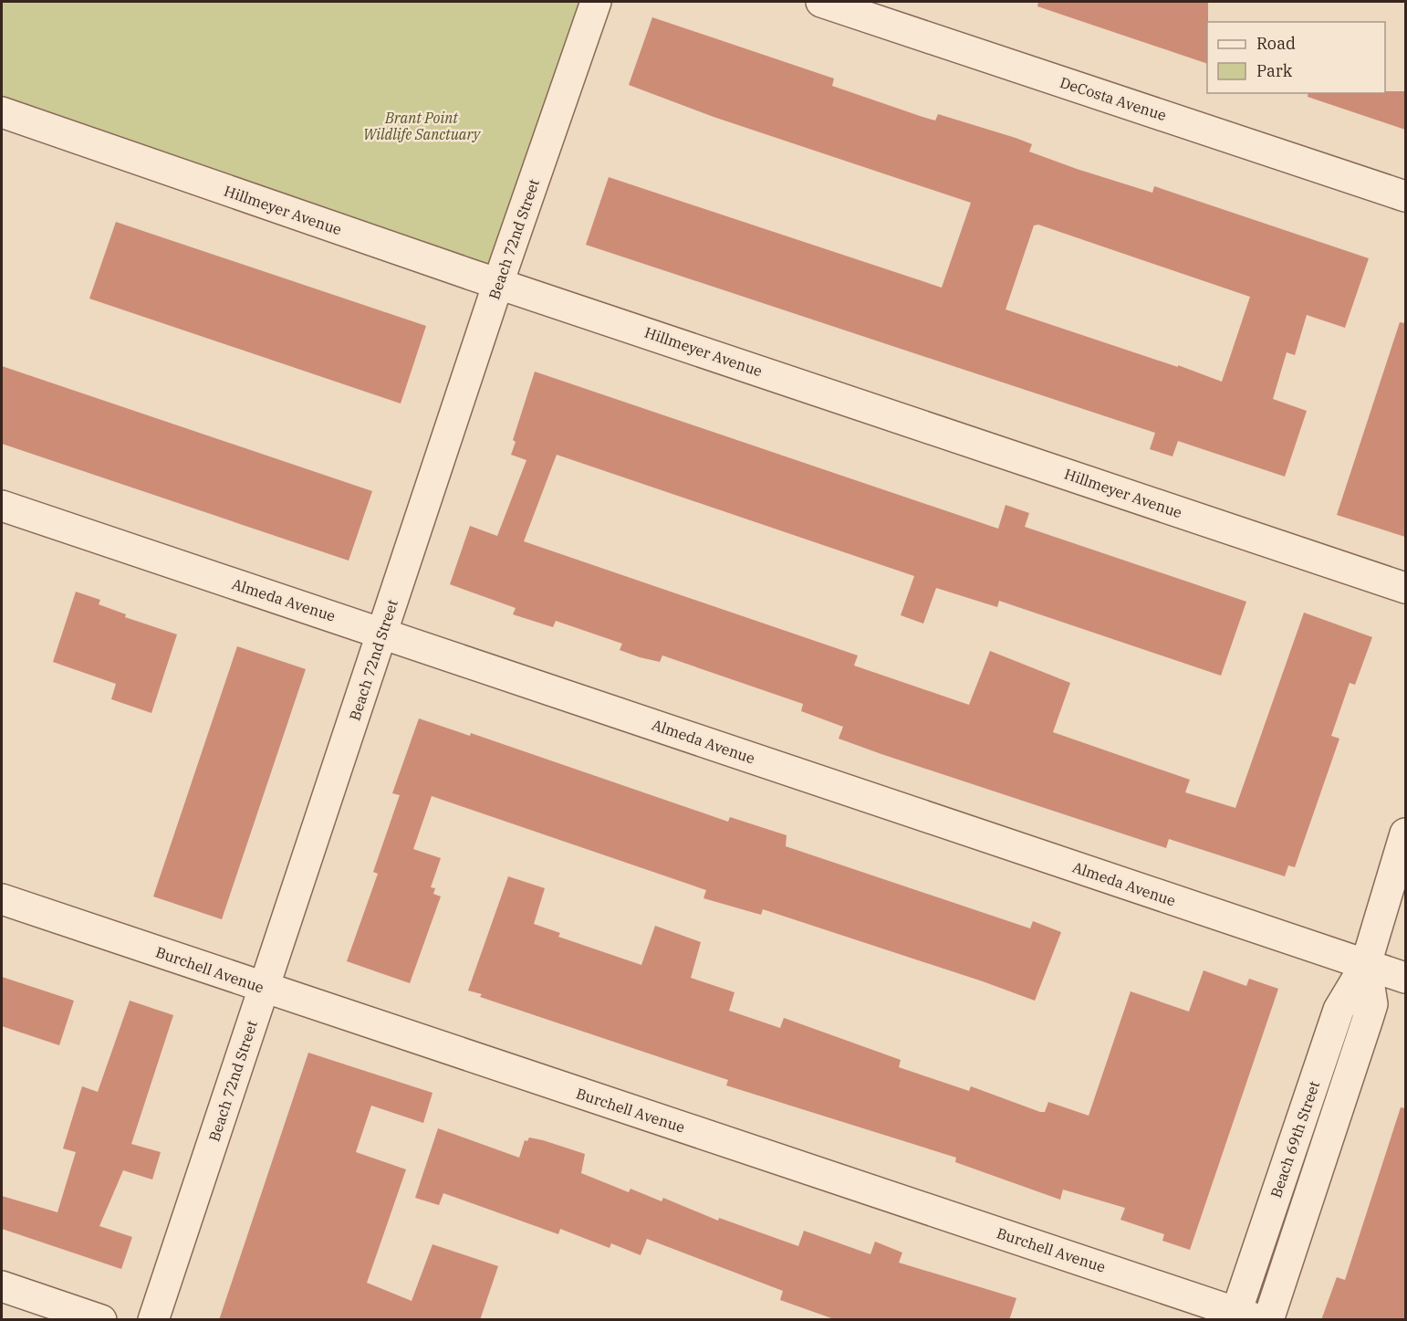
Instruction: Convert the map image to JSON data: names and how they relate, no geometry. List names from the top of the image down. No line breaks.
{"streets":{"street":["DeCosta Avenue","Hillmeyer Avenue","Beach 72nd Street","Almeda Avenue","Burchell Avenue","Beach 69th Street"]},"crossings":[["Hillmeyer Avenue","Beach 72nd Street"],["Beach 72nd Street","Almeda Avenue"],["Beach 72nd Street","Burchell Avenue"],["Almeda Avenue","Beach 69th Street"],["Burchell Avenue","Beach 69th Street"]],"parks":["Brant Point Wildlife Sanctuary"],"legend":["Road","Park"]}
